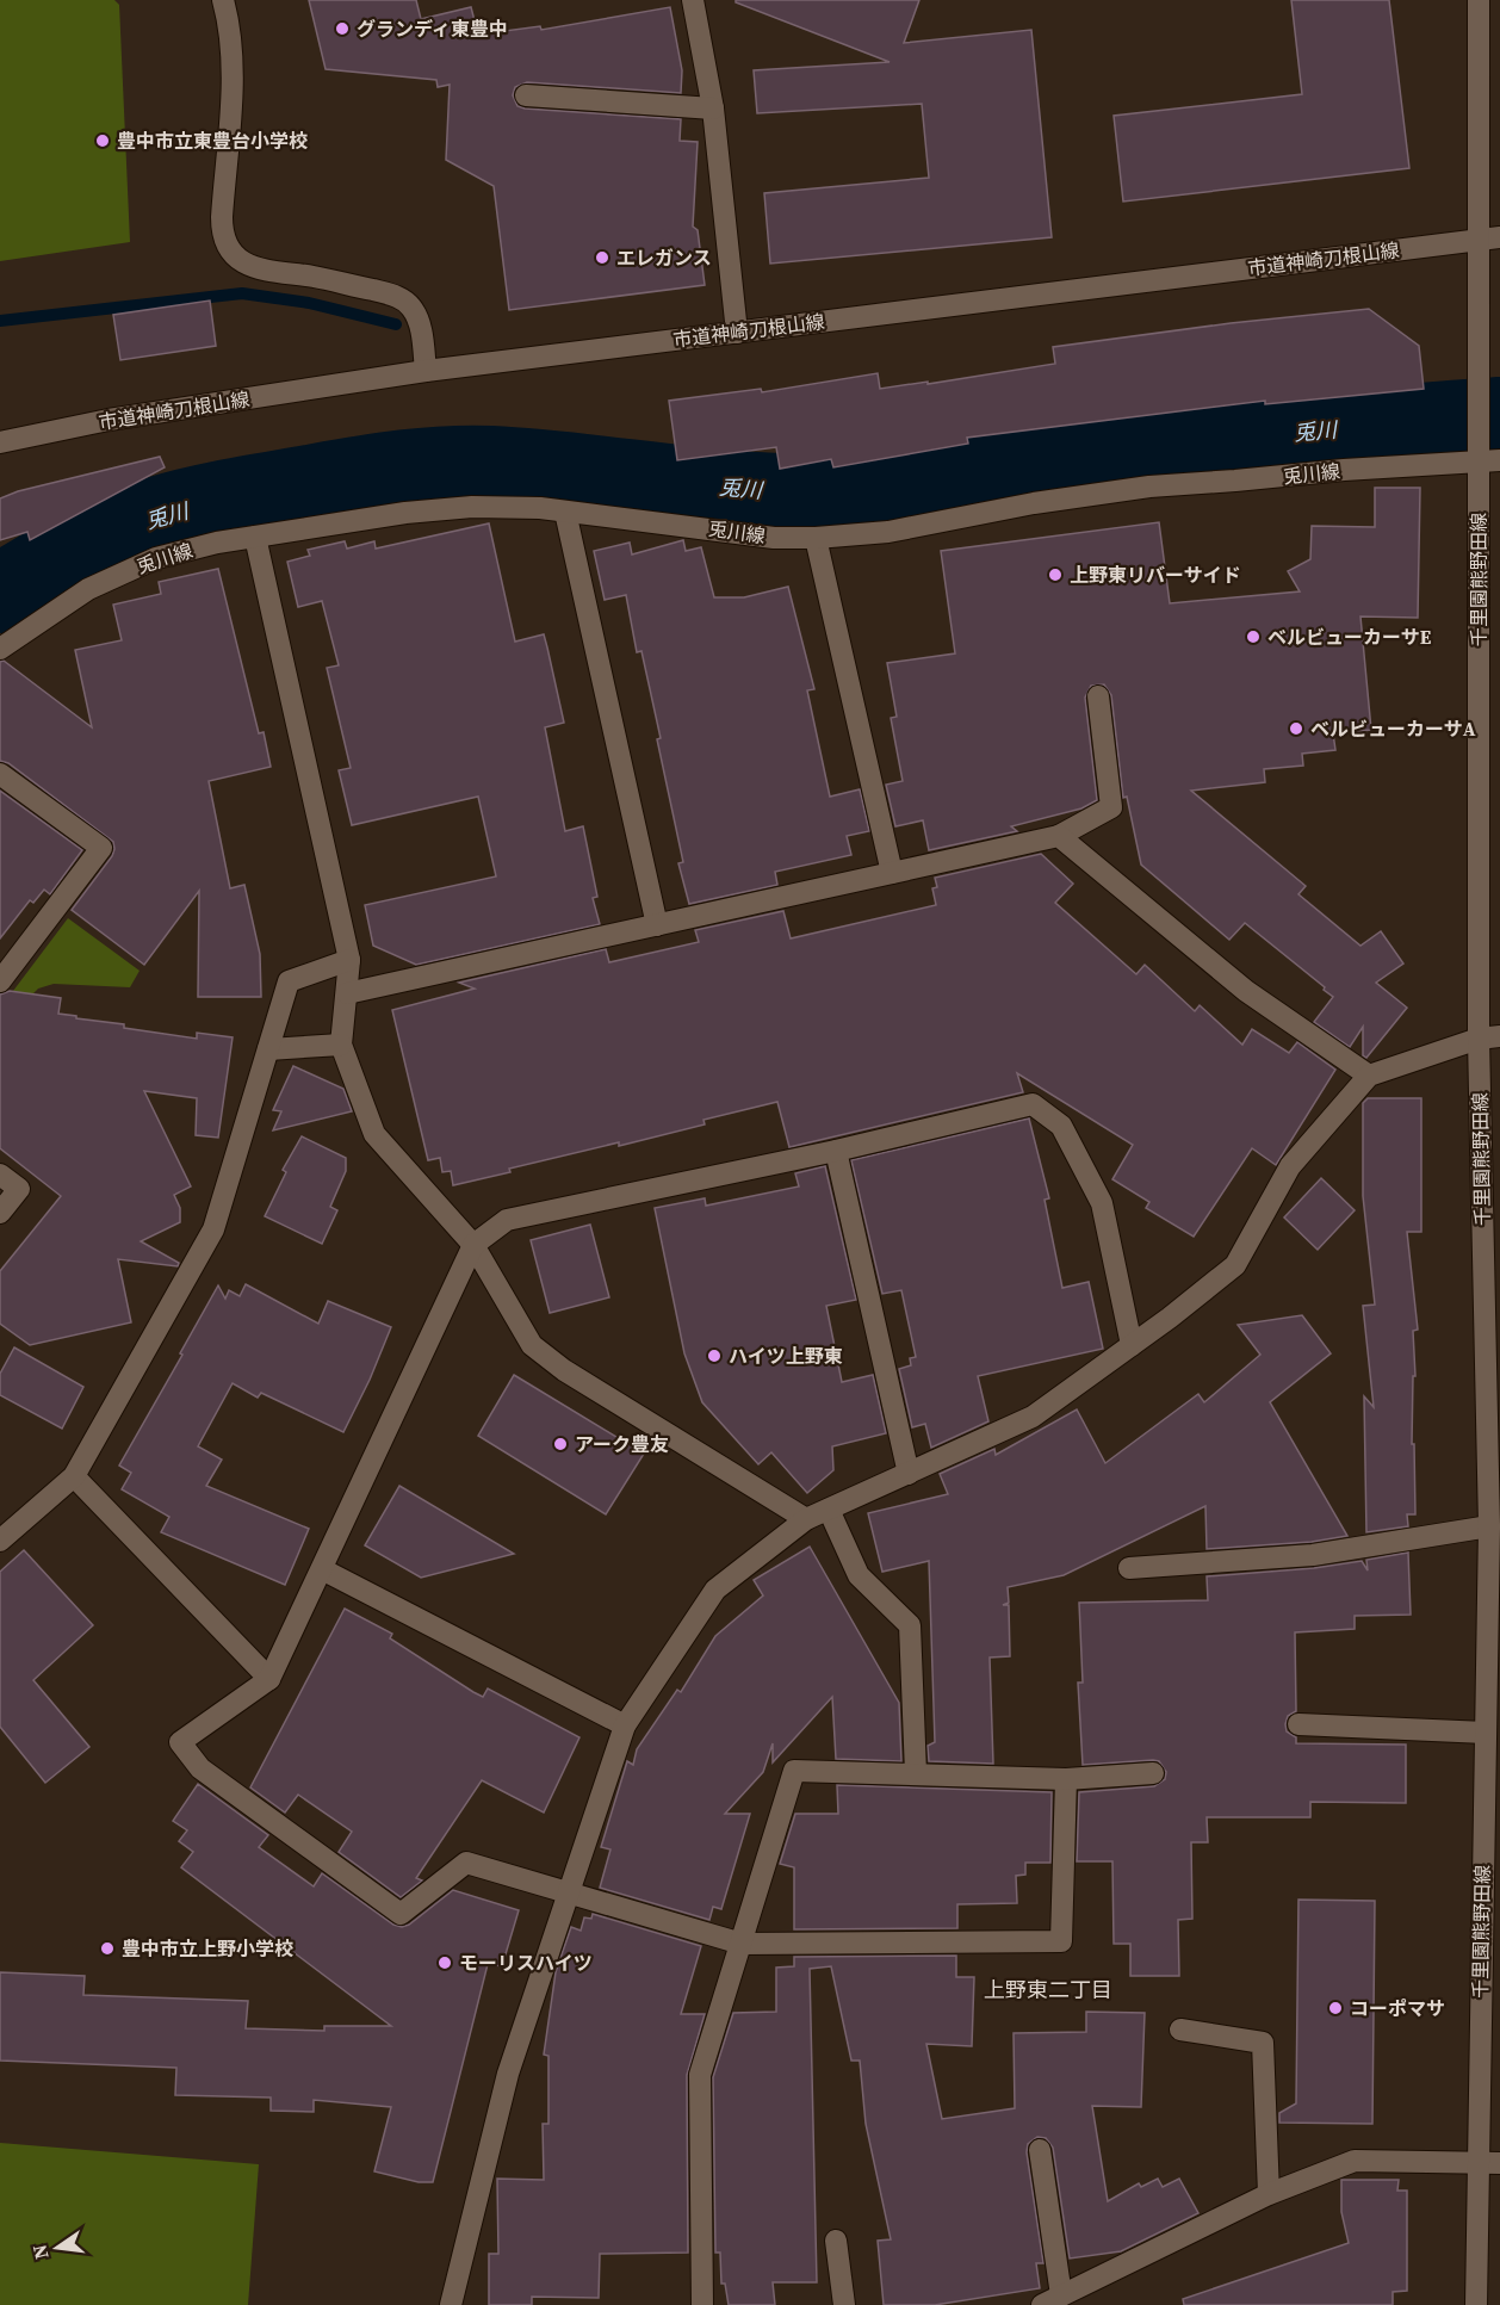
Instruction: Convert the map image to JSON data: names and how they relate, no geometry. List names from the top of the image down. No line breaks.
{"streets":{"street":["市道神崎刀根山線","兎川線","千里園熊野田線"]},"crossings":[["市道神崎刀根山線","千里園熊野田線"],["兎川線","千里園熊野田線"]],"districts":["上野東二丁目"],"water":["兎川"],"places":["グランディ東豊中","豊中市立東豊台小学校","エレガンス","上野東リバーサイド","ベルビューカーサE","ベルビューカーサA","ハイツ上野東","アーク豊友","豊中市立上野小学校","モーリスハイツ","コーポマサ"],"north":"left"}
